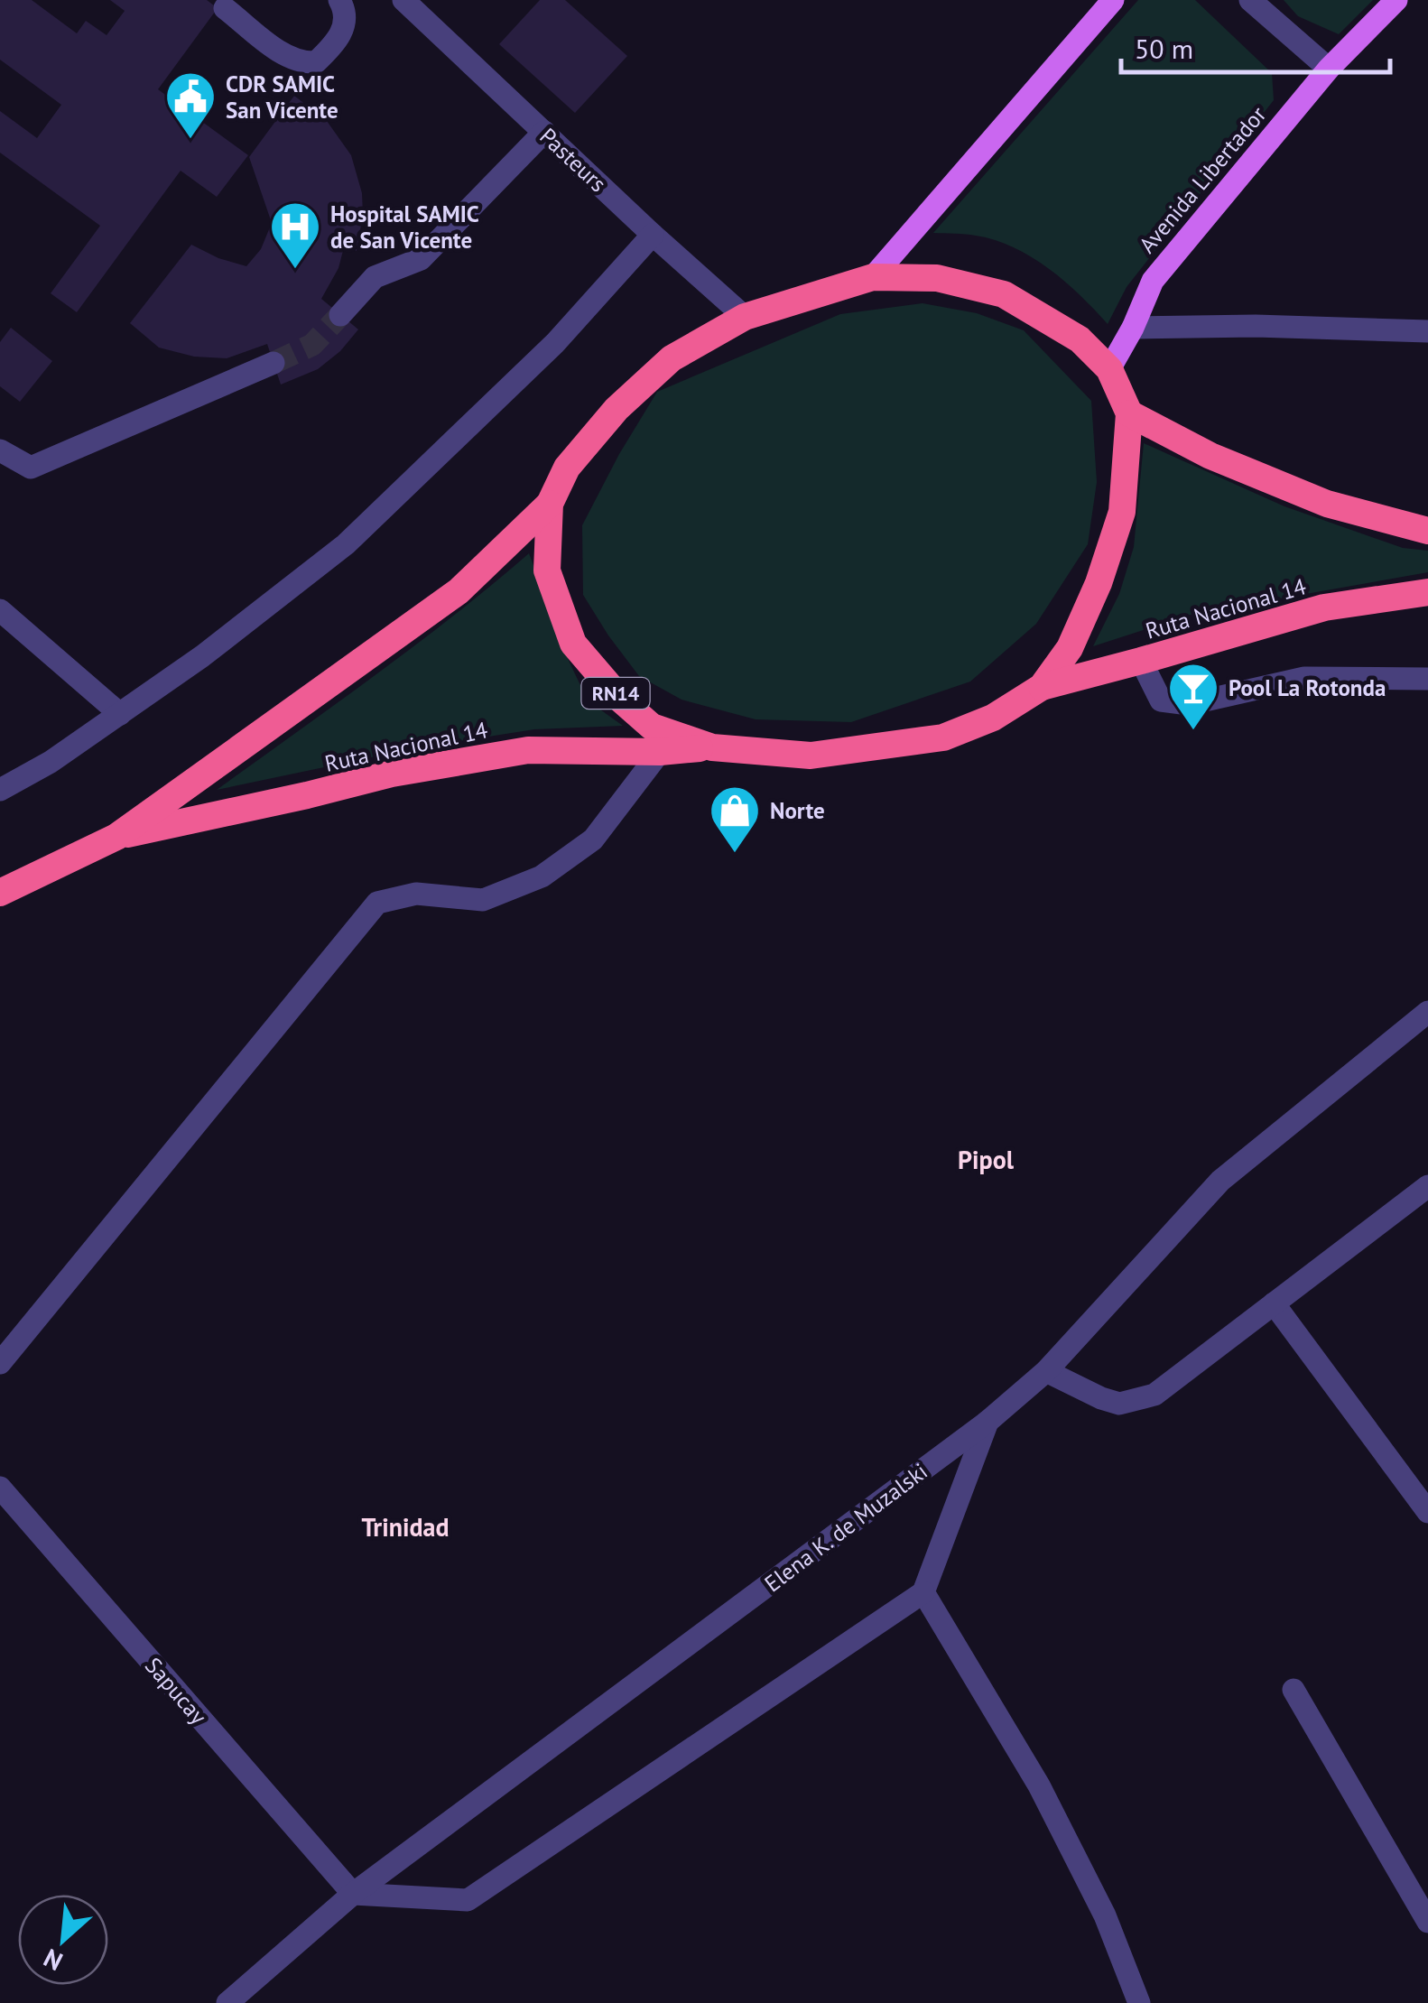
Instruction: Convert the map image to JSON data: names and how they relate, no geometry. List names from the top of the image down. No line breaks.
{"streets":{"highway":["Ruta Nacional 14","RN14"],"main road":["Avenida Libertador"],"street":["Pasteurs","Elena K. de Muzalski","Sapucay"]},"crossings":[["Pasteurs","Ruta Nacional 14"],["Avenida Libertador","Ruta Nacional 14"],["Elena K. de Muzalski","Sapucay"]],"districts":["Pipol","Trinidad"],"places":{"public building":["CDR SAMIC San Vicente"],"hospital":["Hospital SAMIC de San Vicente"],"bar":["Pool La Rotonda"],"shop":["Norte"]},"scale_bar":"50 m","north":"bottom left"}
